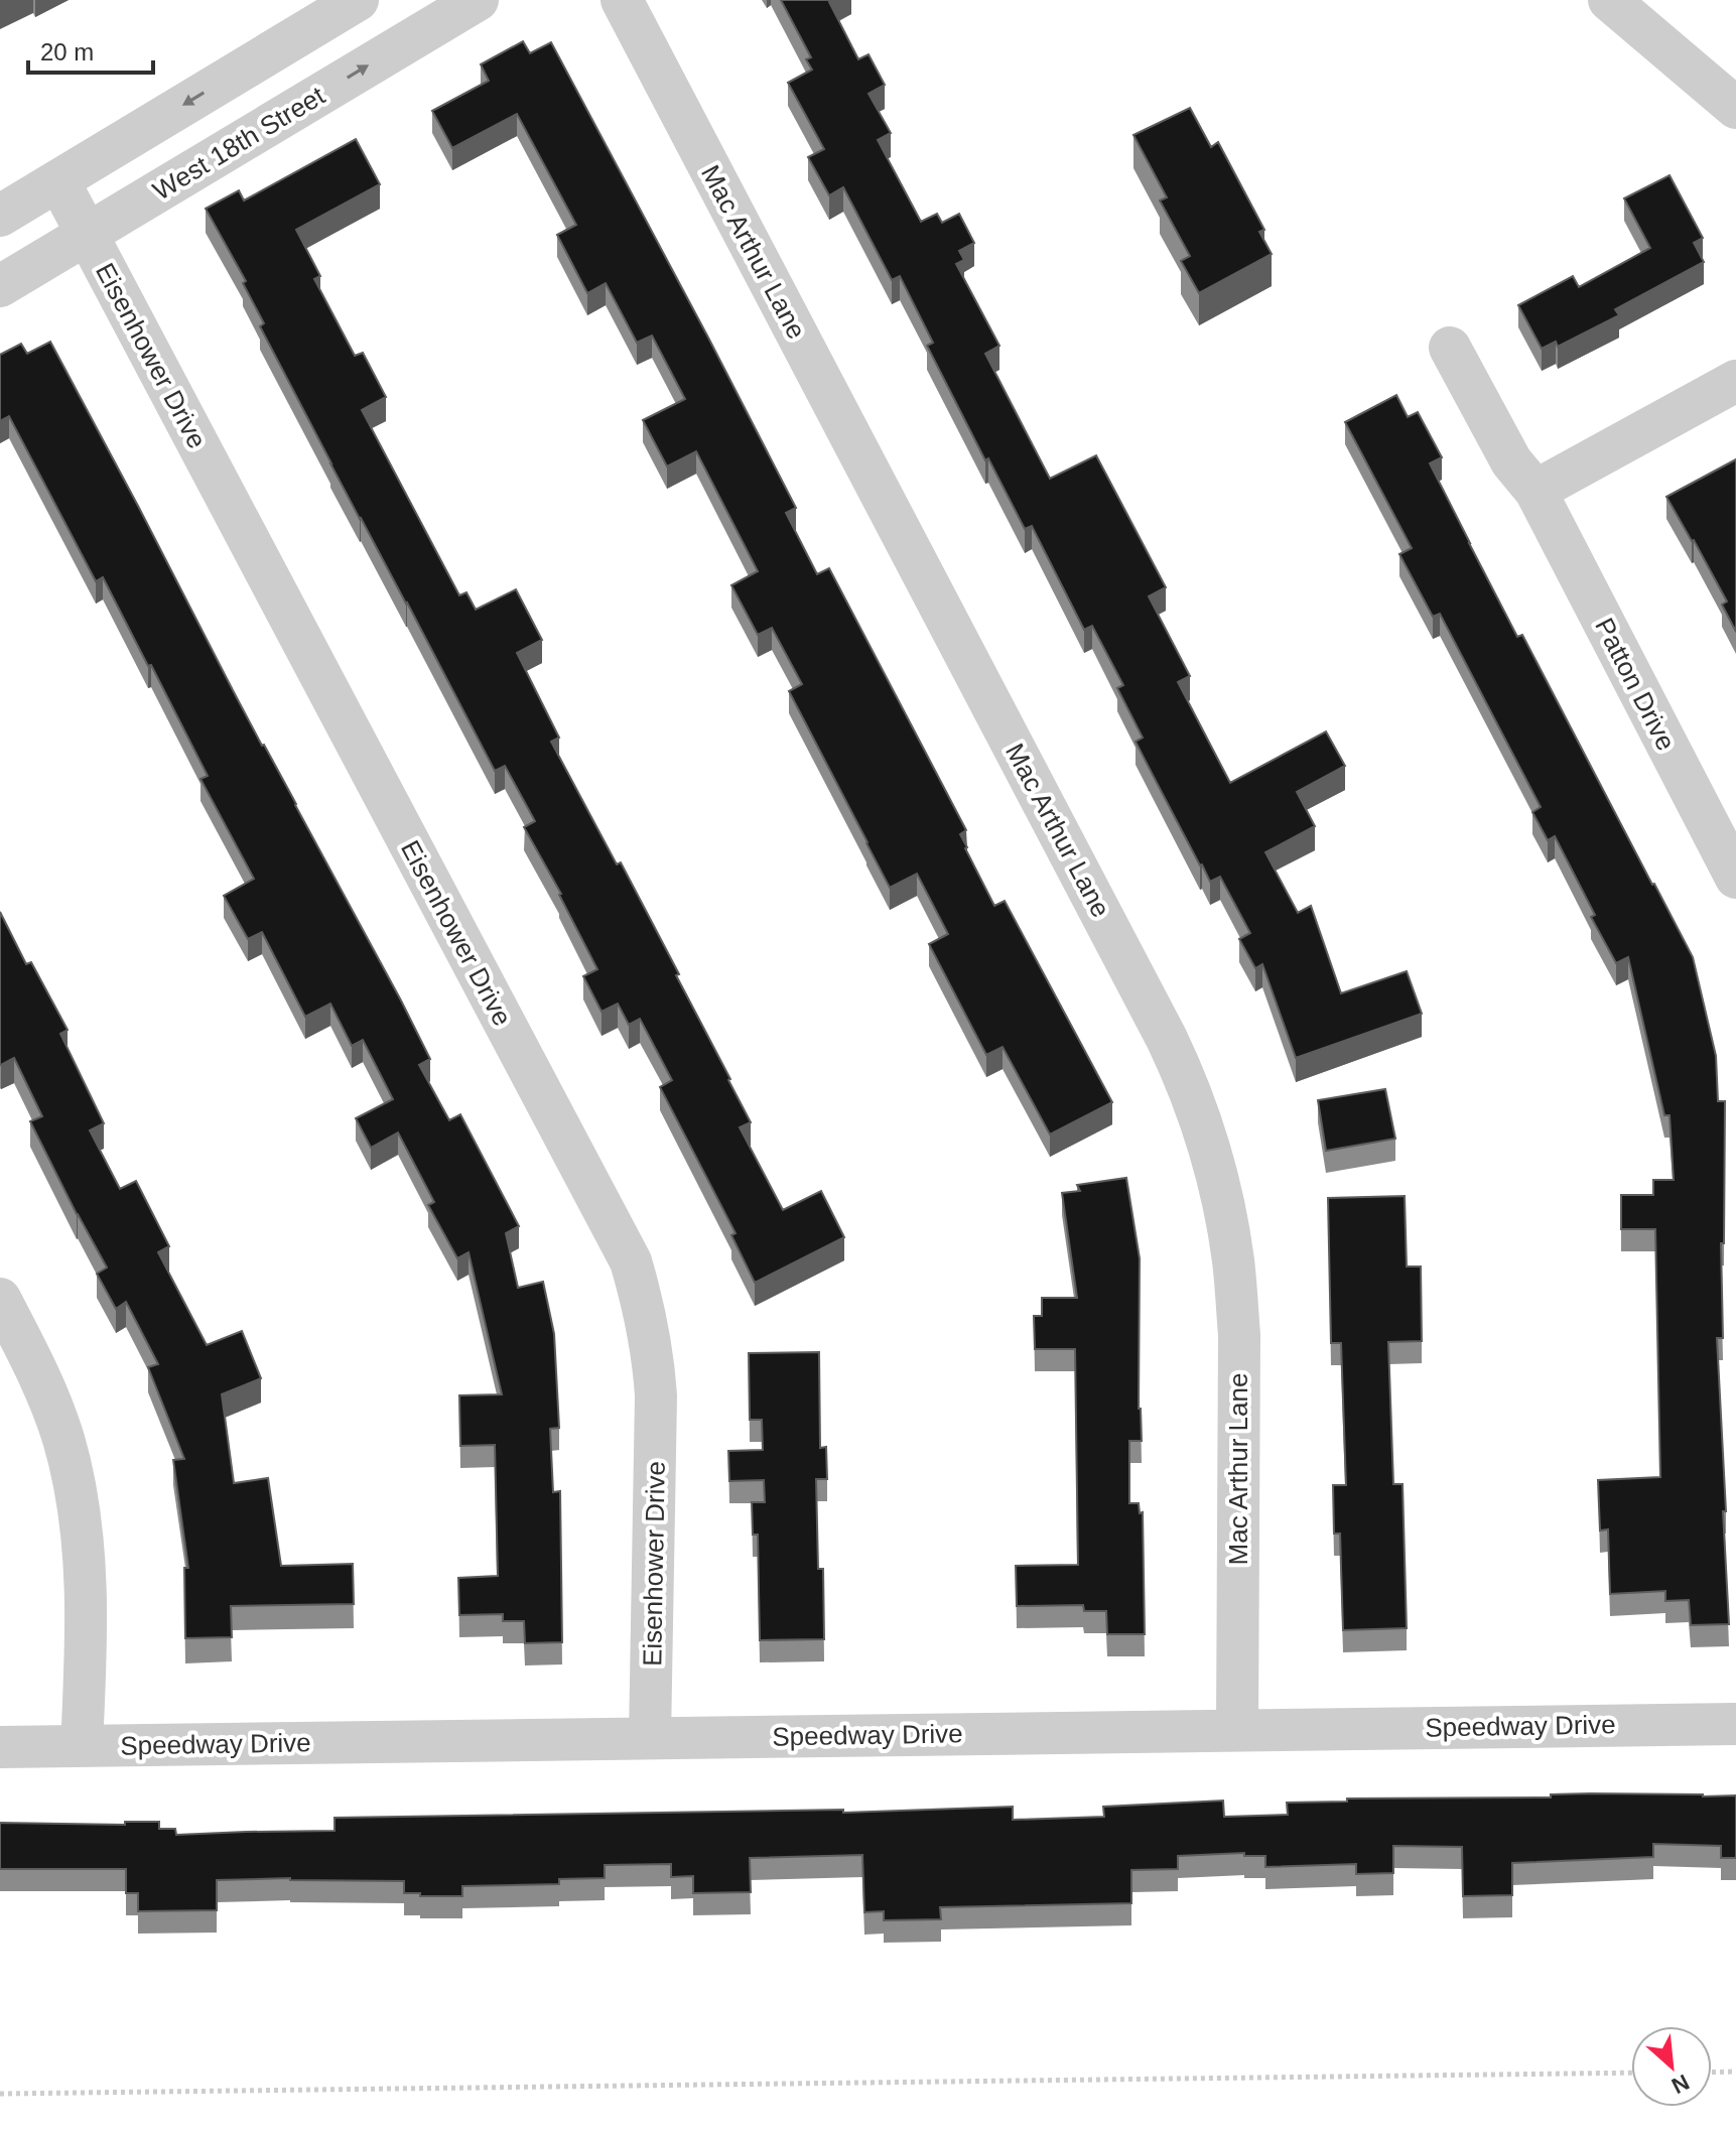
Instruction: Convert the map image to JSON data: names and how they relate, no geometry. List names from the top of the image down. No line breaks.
{"streets":{"street":["West 18th Street","Mac Arthur Lane","Eisenhower Drive","Patton Drive","Speedway Drive"]},"crossings":[["West 18th Street","Eisenhower Drive"],["Mac Arthur Lane","Speedway Drive"],["Eisenhower Drive","Speedway Drive"]],"scale_bar":"20 m","north":"bottom right"}
